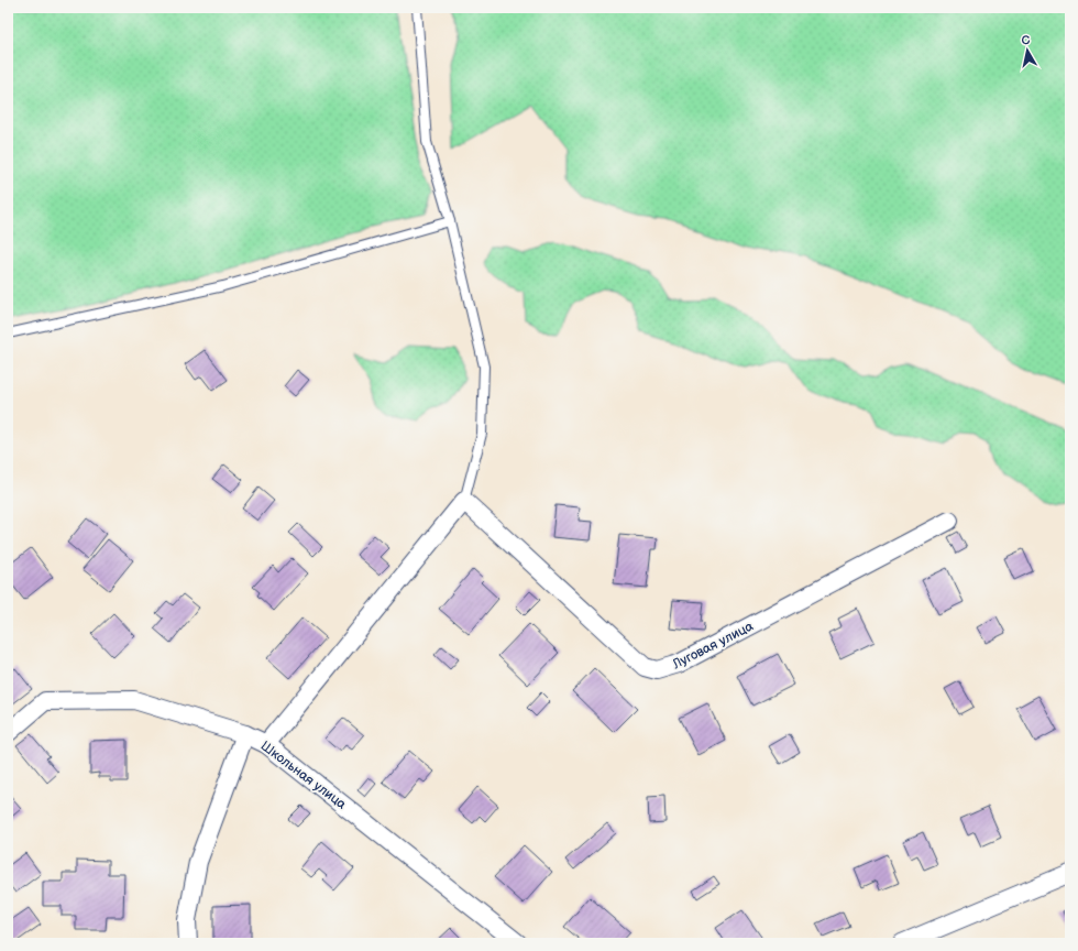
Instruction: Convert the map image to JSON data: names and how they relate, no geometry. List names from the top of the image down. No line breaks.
{"streets":{"street":["Луговая улица","Школьная улица"]},"north":"top"}
